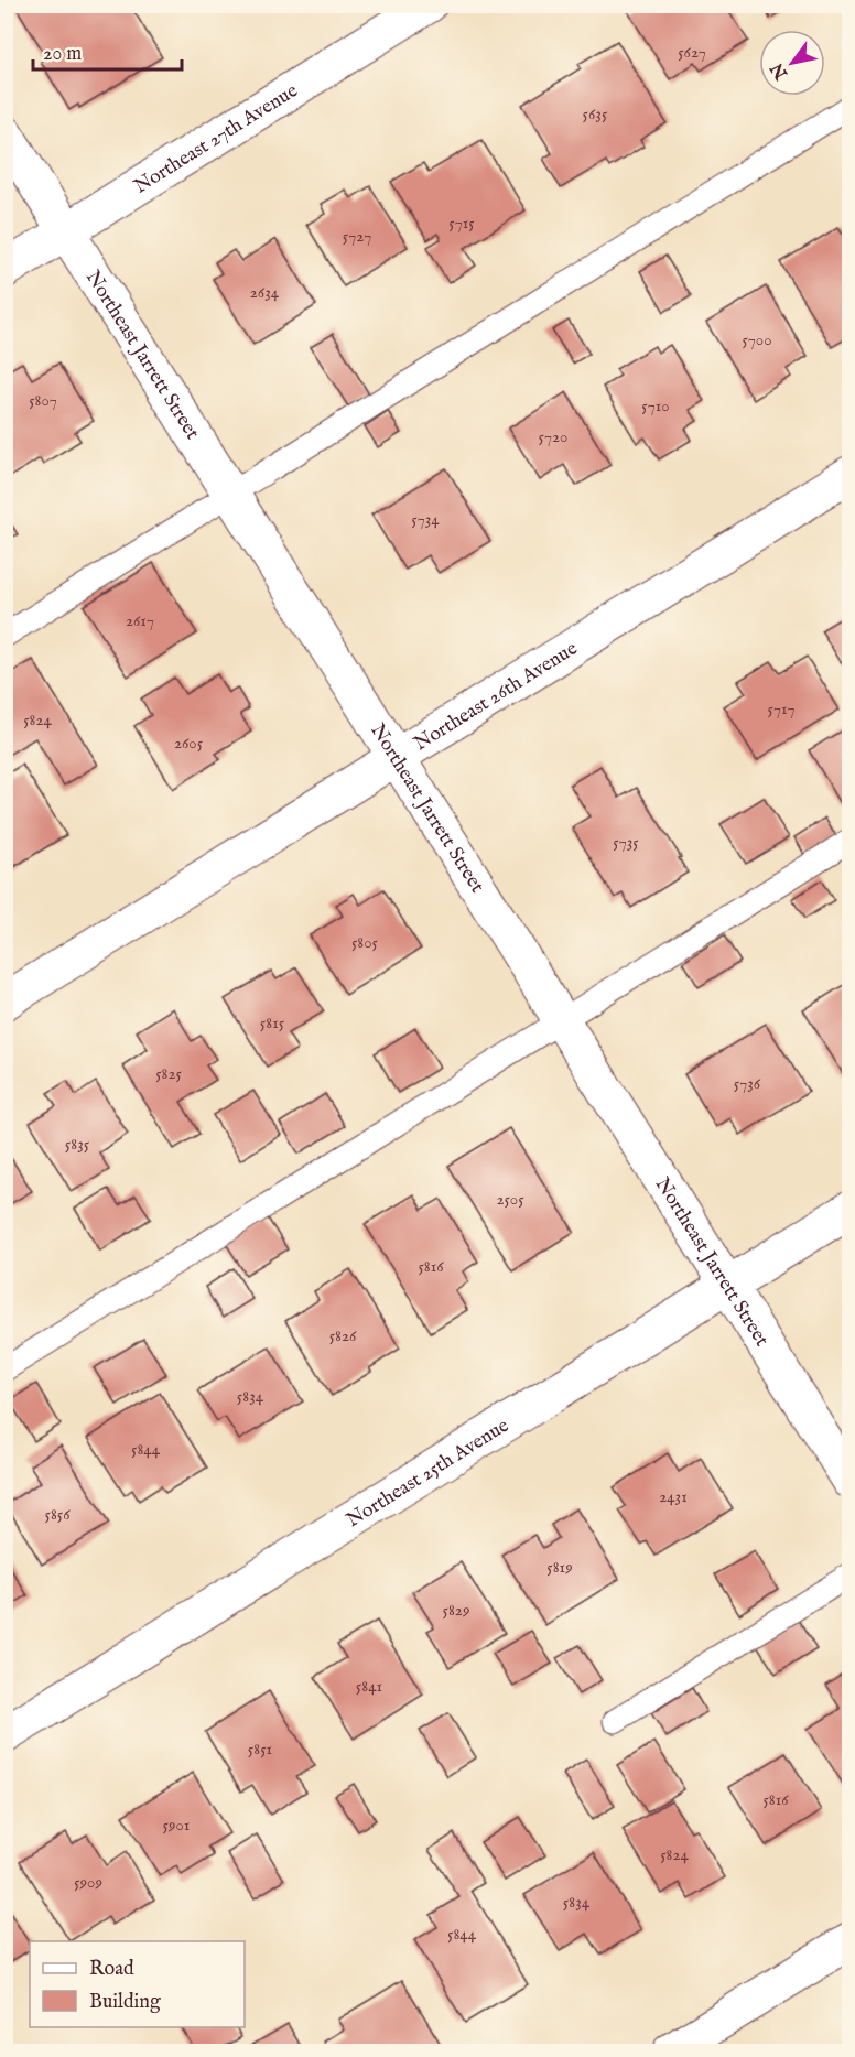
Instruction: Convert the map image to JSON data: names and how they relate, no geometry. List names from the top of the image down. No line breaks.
{"streets":{"street":["Northeast 27th Avenue","Northeast Jarrett Street","Northeast 26th Avenue","Northeast 25th Avenue"]},"crossings":[["Northeast 27th Avenue","Northeast Jarrett Street"],["Northeast Jarrett Street","Northeast 26th Avenue"],["Northeast Jarrett Street","Northeast 25th Avenue"]],"house_numbers":["5627","5635","5715","5727","2634","5700","5807","5710","5720","5734","2617","5717","5824","2605","5735","5805","5815","5825","5736","5835","2505","5816","5826","5834","5844","2431","5856","5819","5829","5841","5851","5816","5901","5824","5909","5834","5844"],"legend":["Road","Building"],"scale_bar":"20 m","north":"bottom left"}
